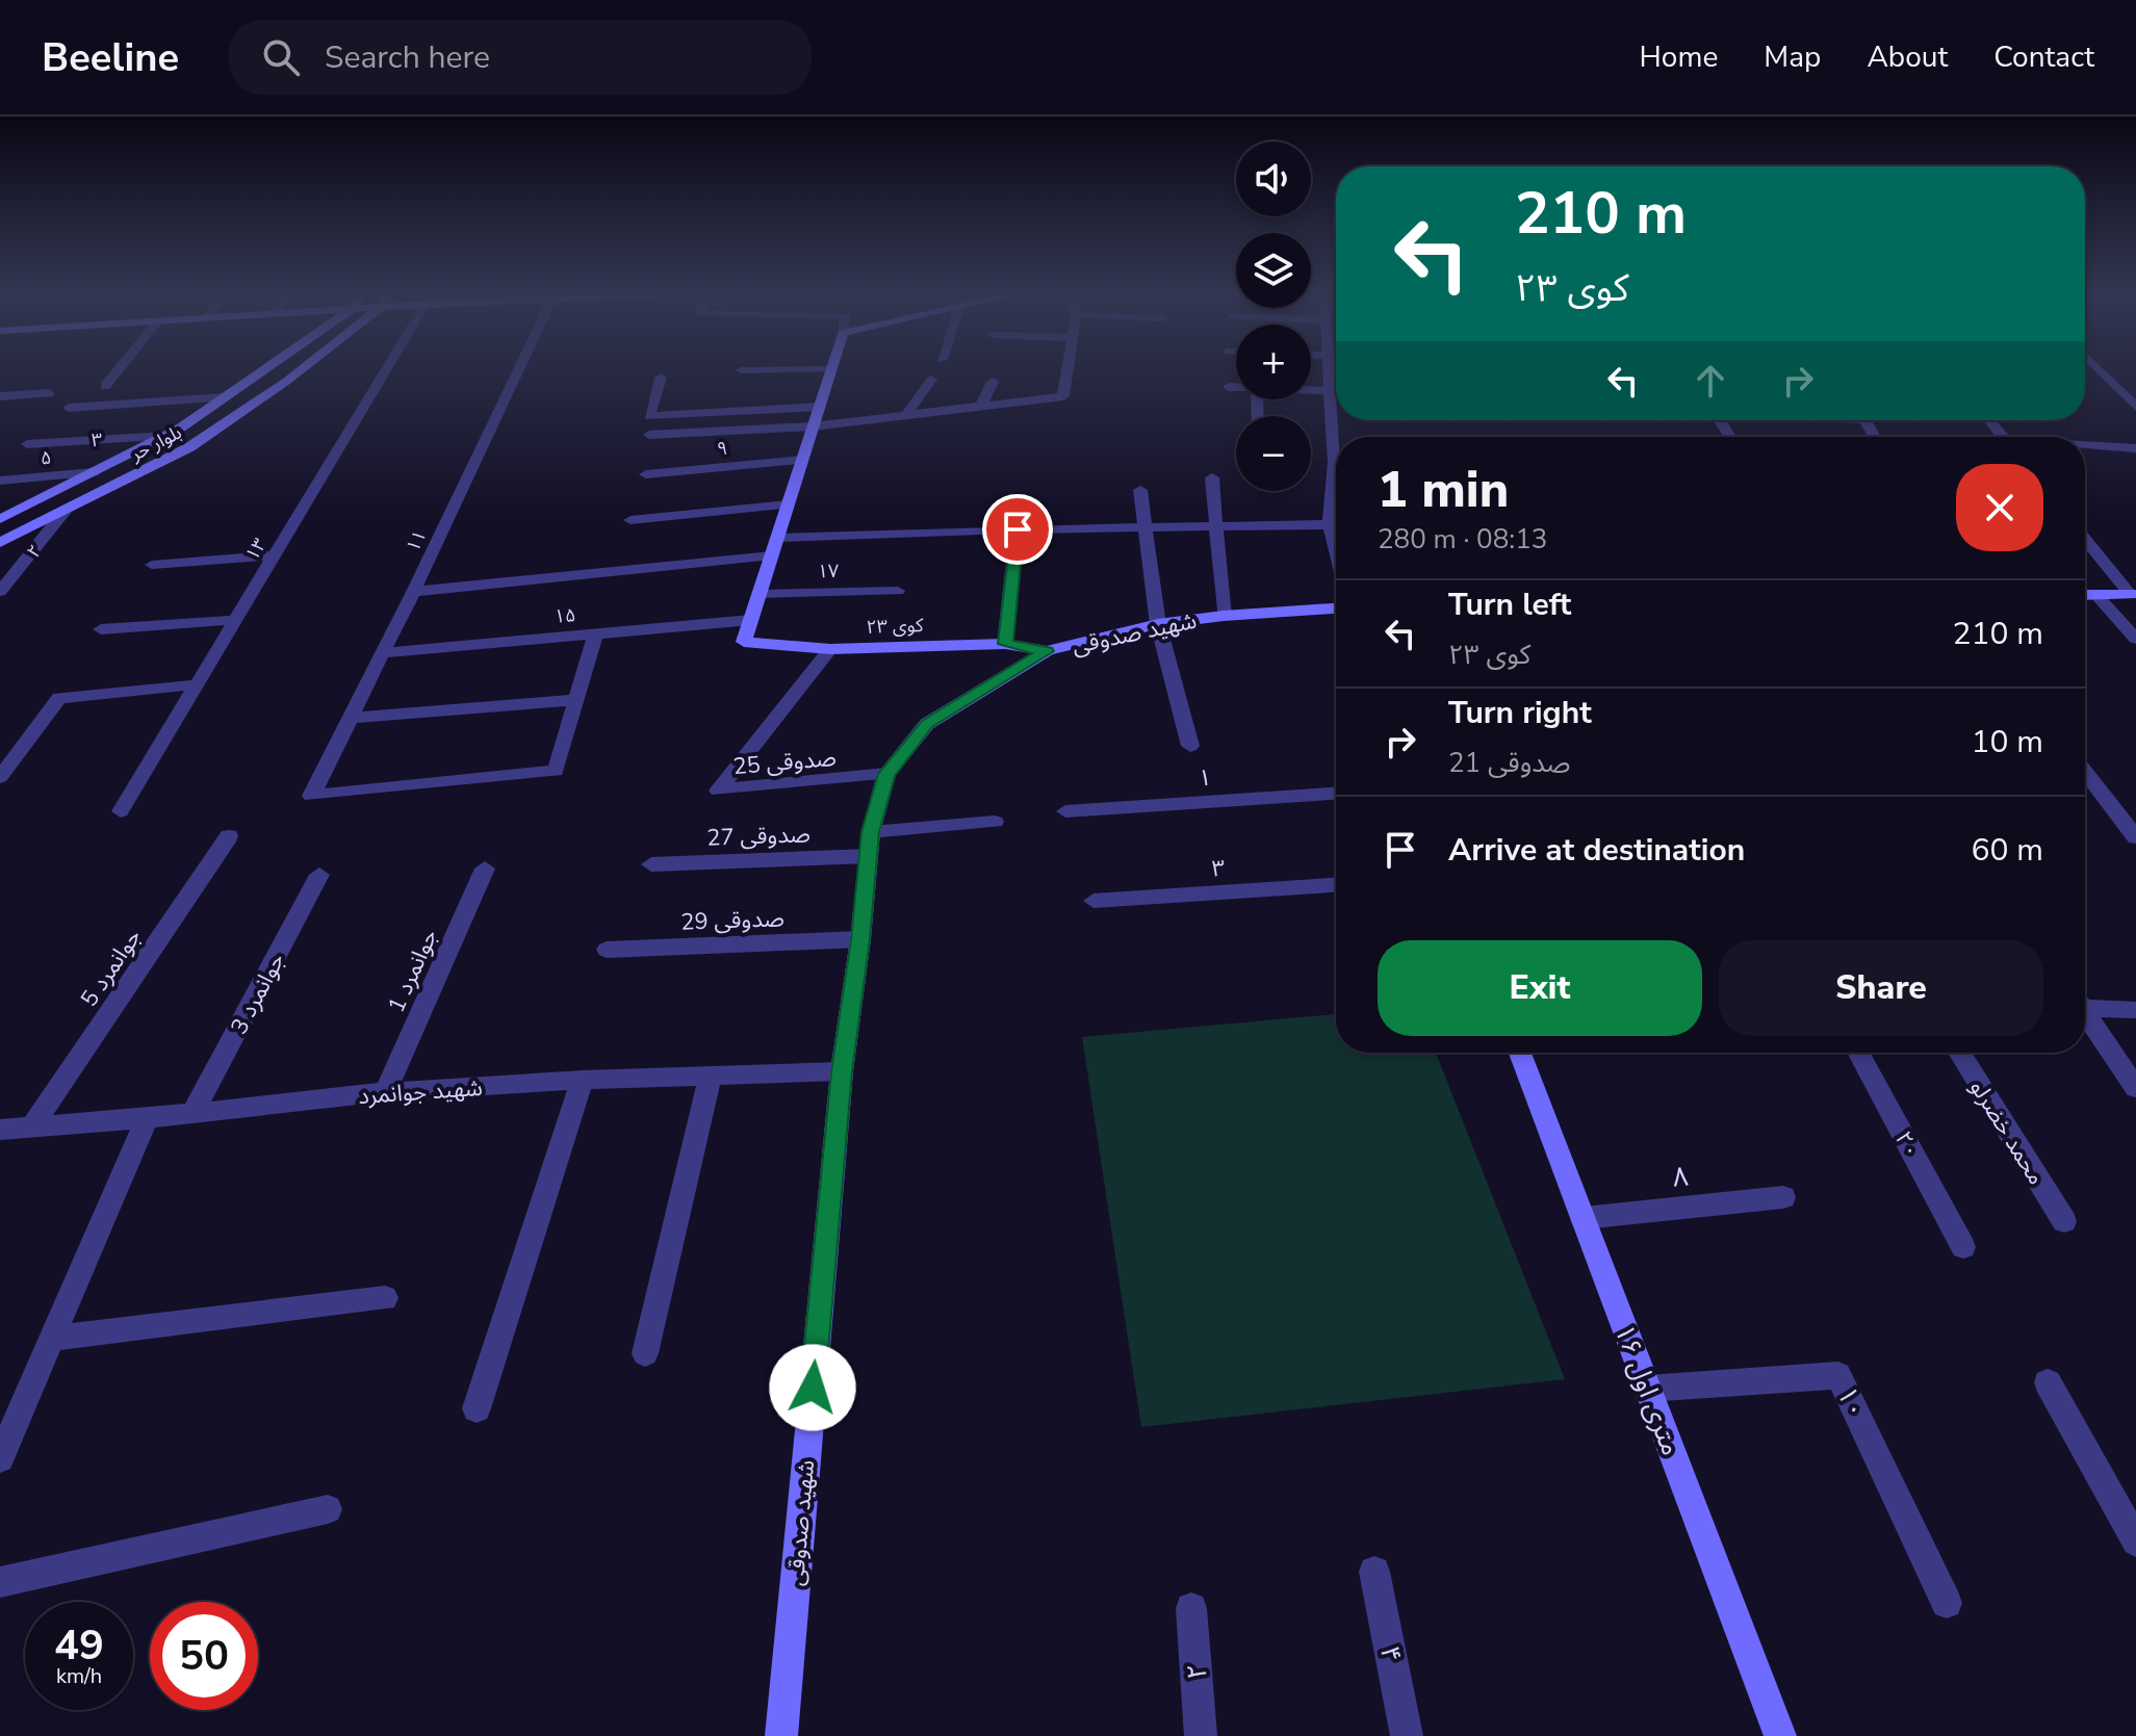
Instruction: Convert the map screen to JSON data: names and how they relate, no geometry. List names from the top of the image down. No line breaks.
{"streets":{"street":["۳","بلوار حر","۹","۵","۱۱","۱۳","۲","۱۷","۱۵","کوی ۲۳","شهید صدوقی","صدوقی 25","۱","صدوقی 27","صدوقی 29","جوانمرد 5","جوانمرد 1","جوانمرد 3","شهید جوانمرد","محمد خضرلو","۲۰","۸","۱۶ متری اول","۱۰","۴"]},"crossings":[["۳","بلوار حر"],["بلوار حر","۵"],["بلوار حر","۲"],["۱۱","۱۵"],["۱۵","کوی ۲۳"],["کوی ۲۳","شهید صدوقی"],["کوی ۲۳","صدوقی 25"],["شهید صدوقی","صدوقی 25"],["شهید صدوقی","صدوقی 27"],["شهید صدوقی","صدوقی 29"],["شهید صدوقی","شهید جوانمرد"],["جوانمرد 5","شهید جوانمرد"],["جوانمرد 1","شهید جوانمرد"],["جوانمرد 3","شهید جوانمرد"],["۸","۱۶ متری اول"],["۱۶ متری اول","۱۰"]],"page":{"header":"Beeline","search":"Search here","nav":["Home","Map","About","Contact"],"map_buttons":["+","−"],"turn":["210 m","کوی ۲۳"],"heading":["1 min","280 m · 08:13"],"list":[{"name":"Turn left","note":"کوی ۲۳","value":"210 m"},{"name":"Turn right","note":"صدوقی 21","value":"10 m"},{"name":"Arrive at destination","value":"60 m"}],"buttons":["Exit","Share"],"speed":"49 km/h","limit":"50"}}
